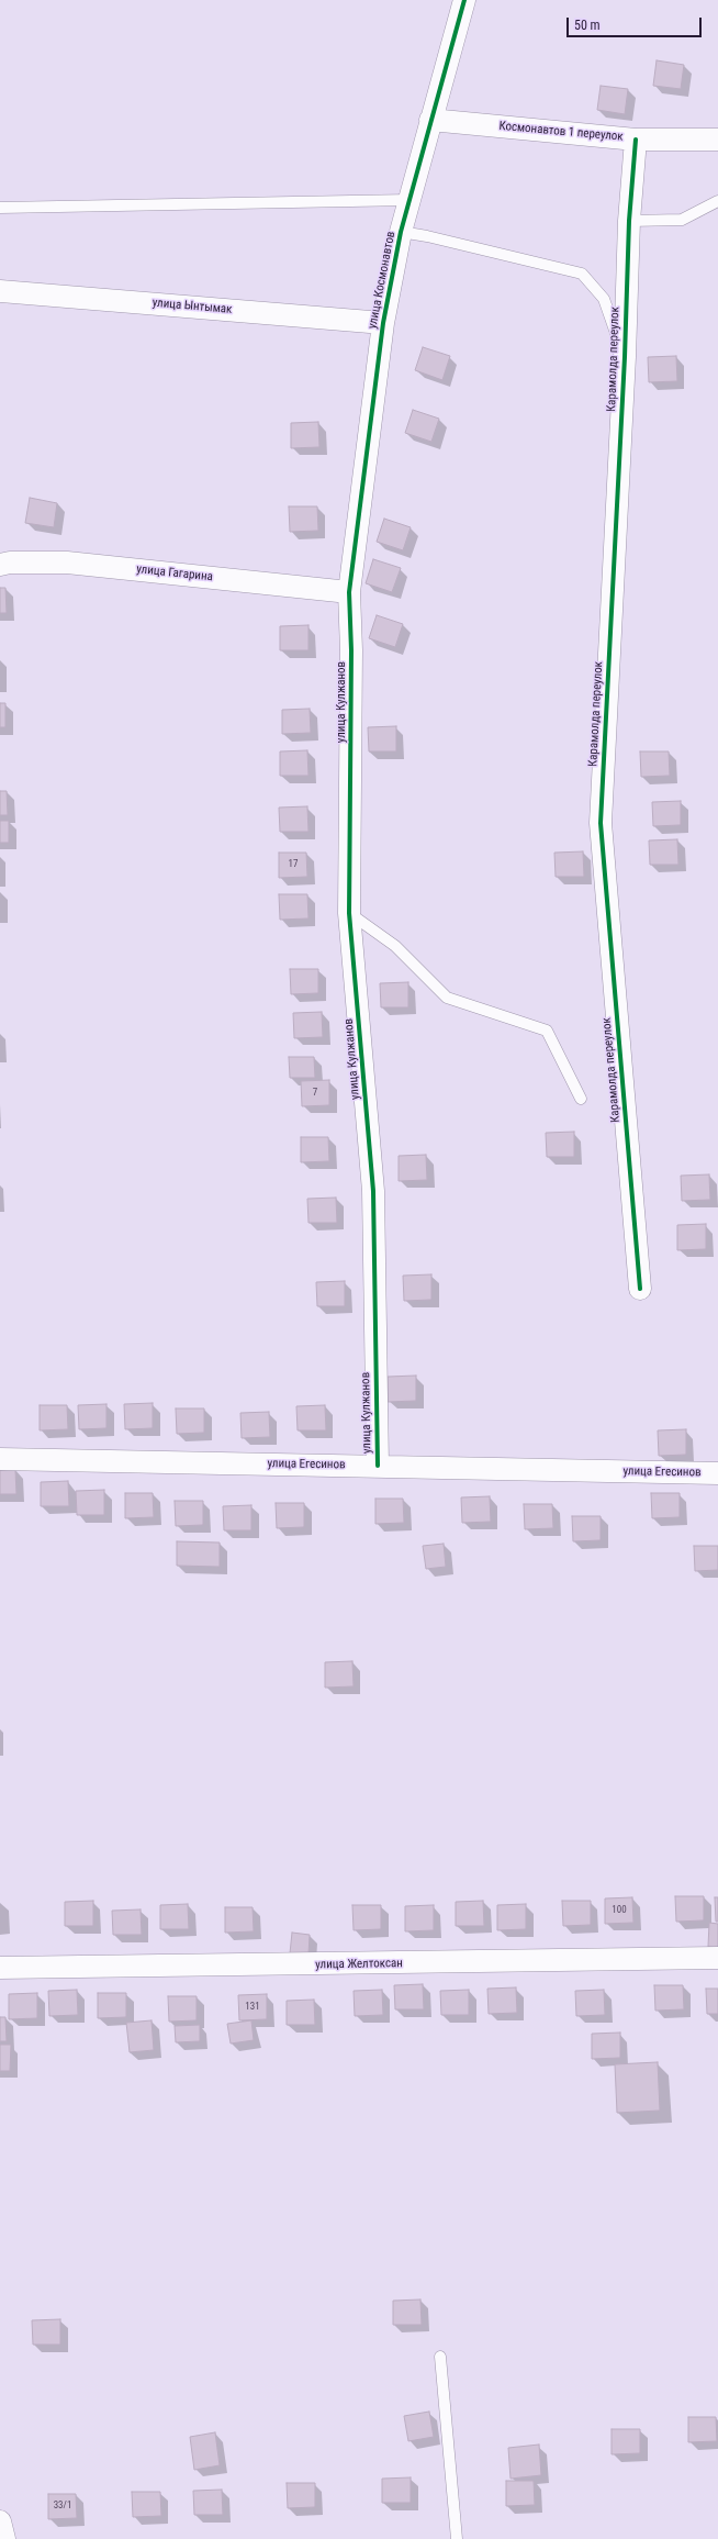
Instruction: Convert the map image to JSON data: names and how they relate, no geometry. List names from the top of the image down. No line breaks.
{"streets":{"street":["Космонавтов 1 переулок","улица Космонавтов","улица Ынтымак","Карамолда переулок","улица Гагарина","улица Кулжанов","улица Егесинов","улица Желтоксан"]},"crossings":[["Космонавтов 1 переулок","улица Космонавтов"],["Космонавтов 1 переулок","Карамолда переулок"],["улица Космонавтов","улица Ынтымак"],["улица Космонавтов","улица Гагарина"],["улица Космонавтов","улица Кулжанов"],["улица Кулжанов","улица Егесинов"]],"house_numbers":["17","7","100","131","33/1"],"scale_bar":"50 m"}
